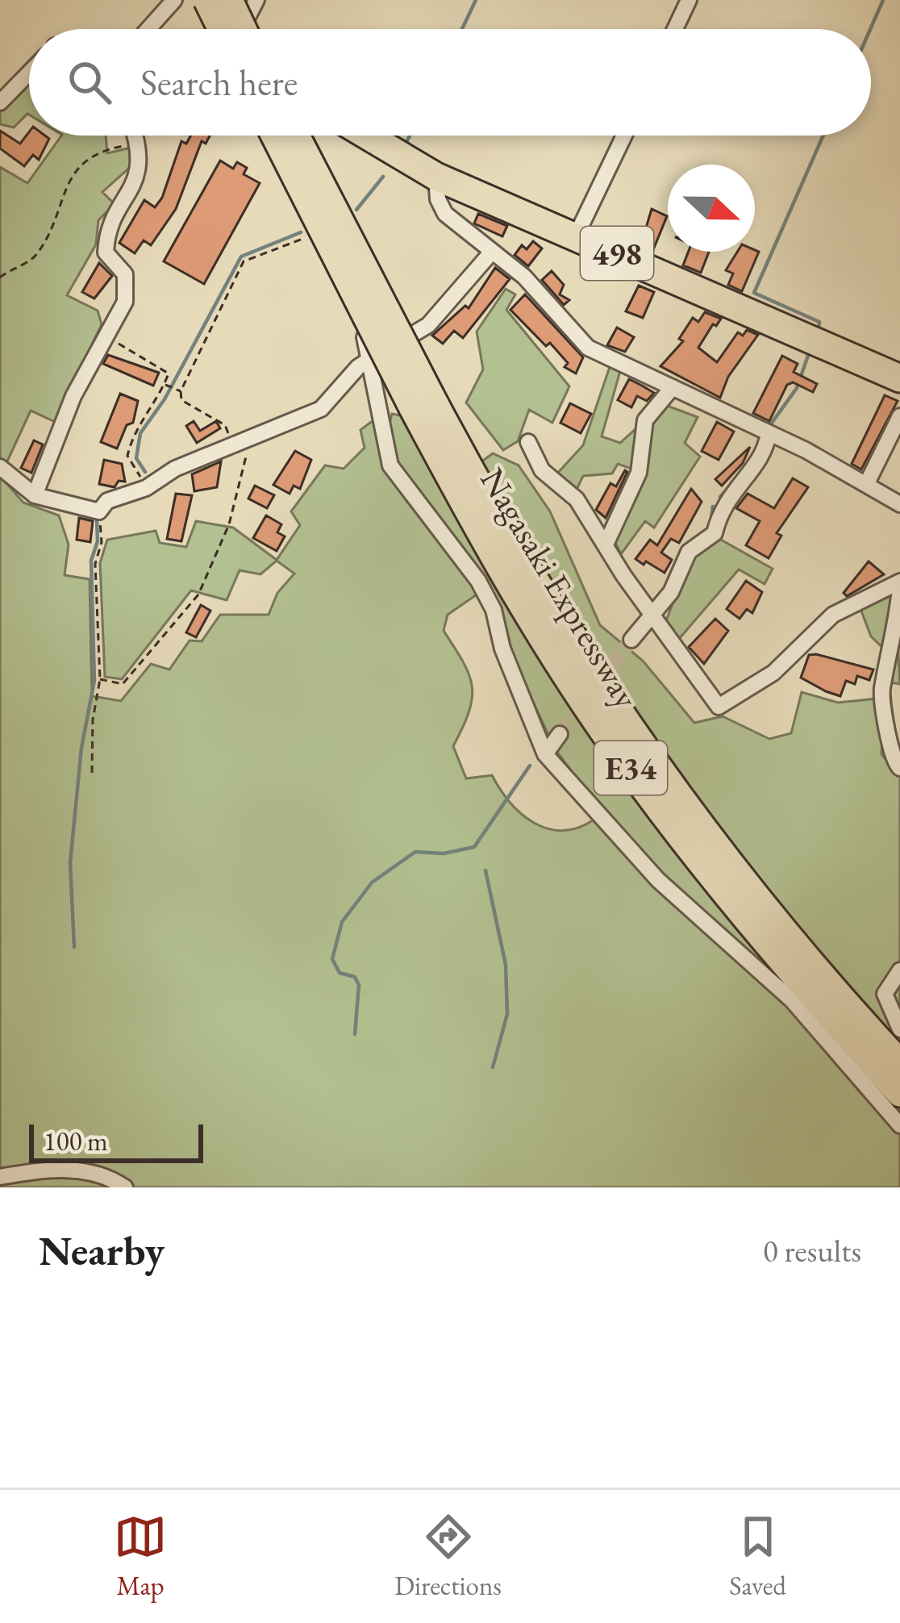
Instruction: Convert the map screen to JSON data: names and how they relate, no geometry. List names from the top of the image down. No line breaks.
{"streets":{"highway":["498","Nagasaki Expressway","E34"]},"scale_bar":"100 m","north":"right","page":{"search":"Search here","scale":"100 m","heading":["Nearby","0 results"],"nav":["Map","Directions","Saved"]}}
